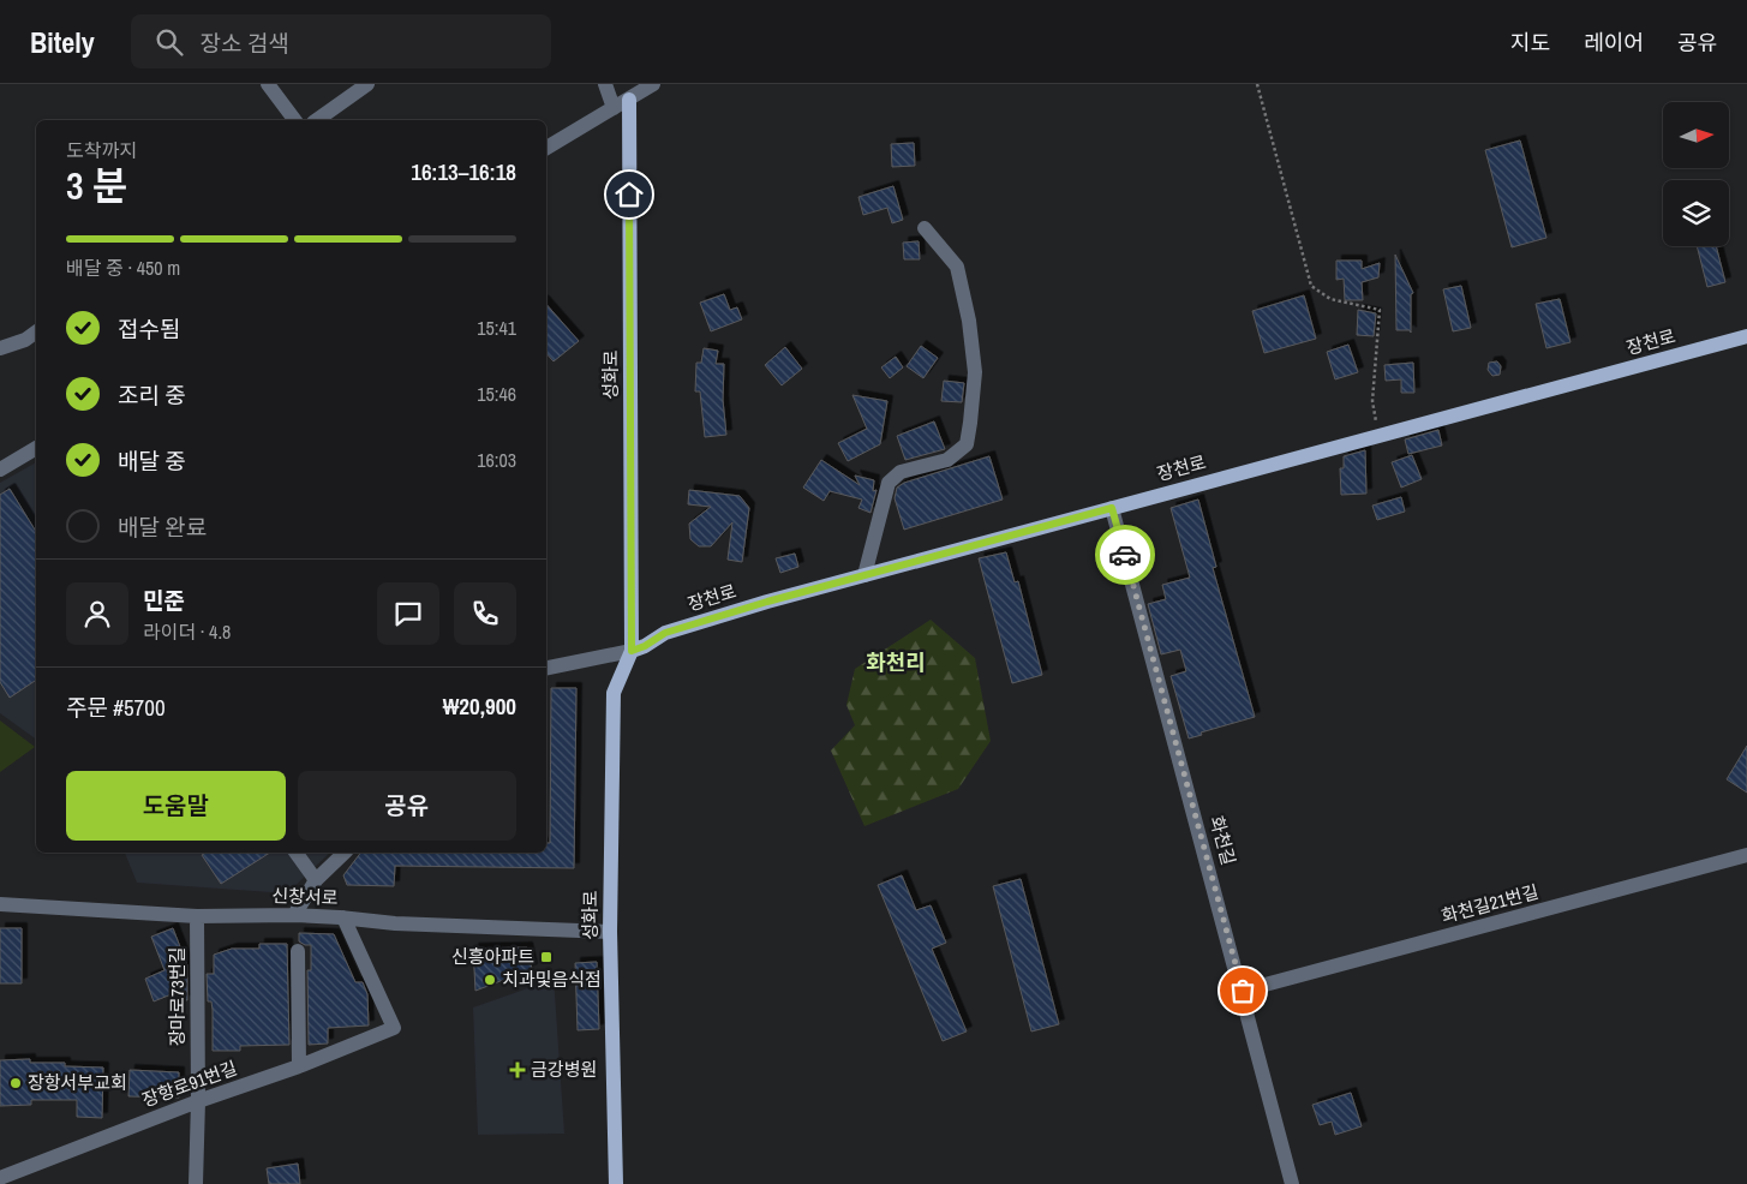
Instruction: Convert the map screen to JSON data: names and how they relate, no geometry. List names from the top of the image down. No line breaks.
{"streets":{"main road":["장천로","성화로"],"street":["화천길","신창서로","화천길21번길","장마로73번길","장항로91번길"]},"crossings":[["장천로","성화로"],["장천로","화천길"],["성화로","신창서로"],["화천길","화천길21번길"],["신창서로","장마로73번길"],["신창서로","장항로91번길"],["장마로73번길","장항로91번길"]],"districts":["화천리"],"places":{"transit":["신흥아파트"],"other":["치과및음식점","장항서부교회"],"health":["금강병원"]},"north":"right","page":{"header":"Bitely","search":"장소 검색","nav":["지도","레이어","공유"],"heading":["3 분","도착까지","16:13–16:18"],"panel":["민준","라이더 · 4.8","주문 #5700","₩20,900"],"bar":"배달 중 · 450 m","list":[["접수됨","15:41"],["조리 중","15:46"],["배달 중","16:03"],"배달 완료"],"buttons":["도움말","공유"]}}
